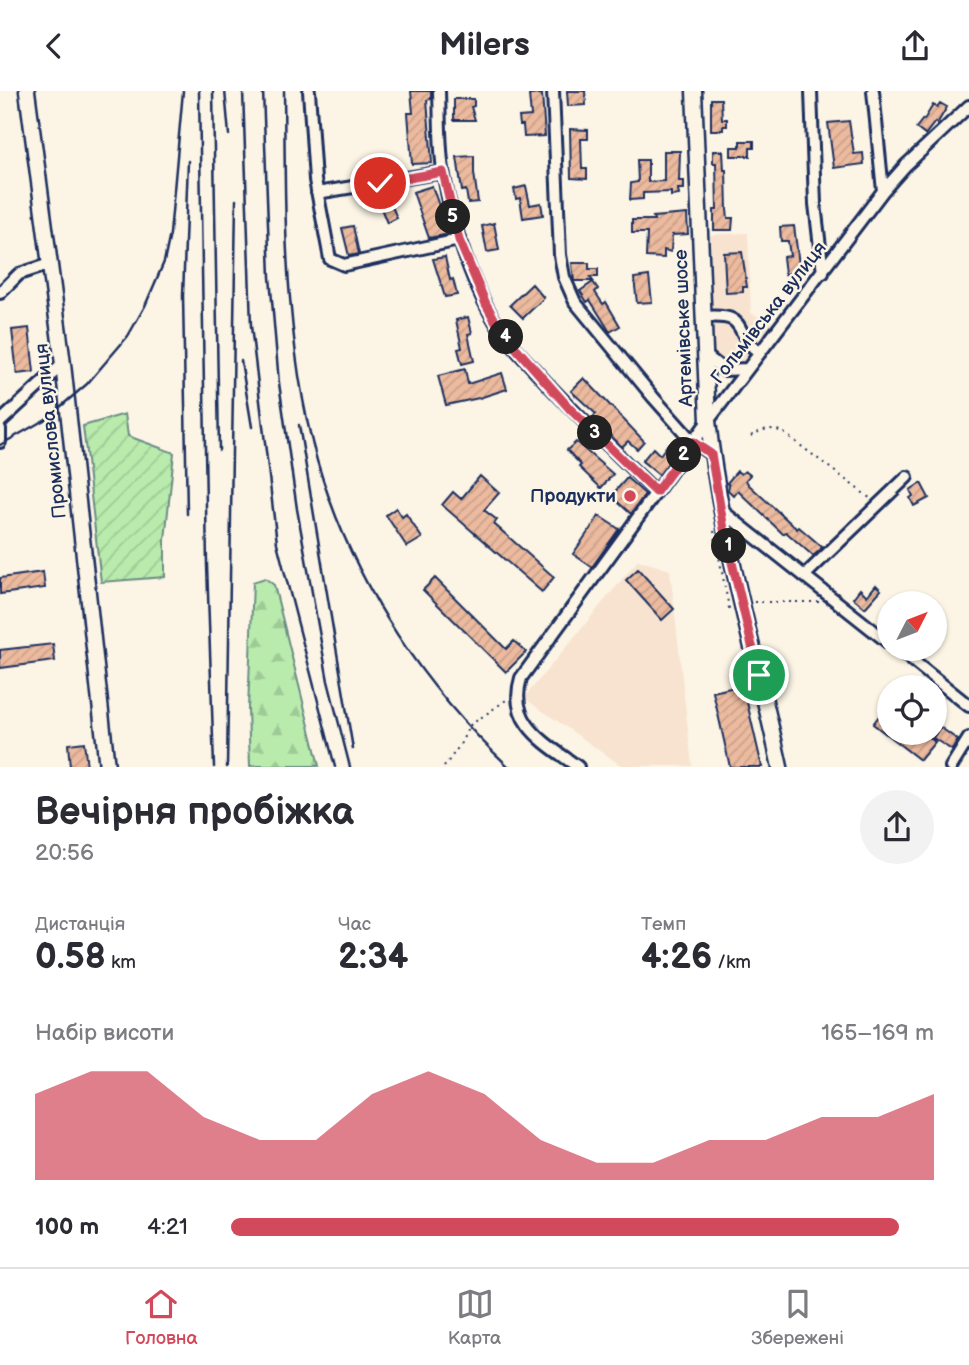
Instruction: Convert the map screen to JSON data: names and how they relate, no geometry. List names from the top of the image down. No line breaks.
{"streets":{"main road":["Артемівське шосе","Промислова вулиця"],"street":["Гольмівська вулиця"]},"crossings":[["Гольмівська вулиця","Артемівське шосе"]],"places":["Продукти"],"north":"top right","page":{"header":"Milers","pins":["5","4","3","2","1"],"heading":["Вечірня пробіжка","20:56"],"stats":[["Дистанція","0.58 km"],["Час","2:34"],["Темп","4:26 /km"]],"chart":["Набір висоти","165–169 m"],"list":[{"name":"100 m","note":"4:21"}],"tabs":["Головна","Карта","Збережені"]}}
